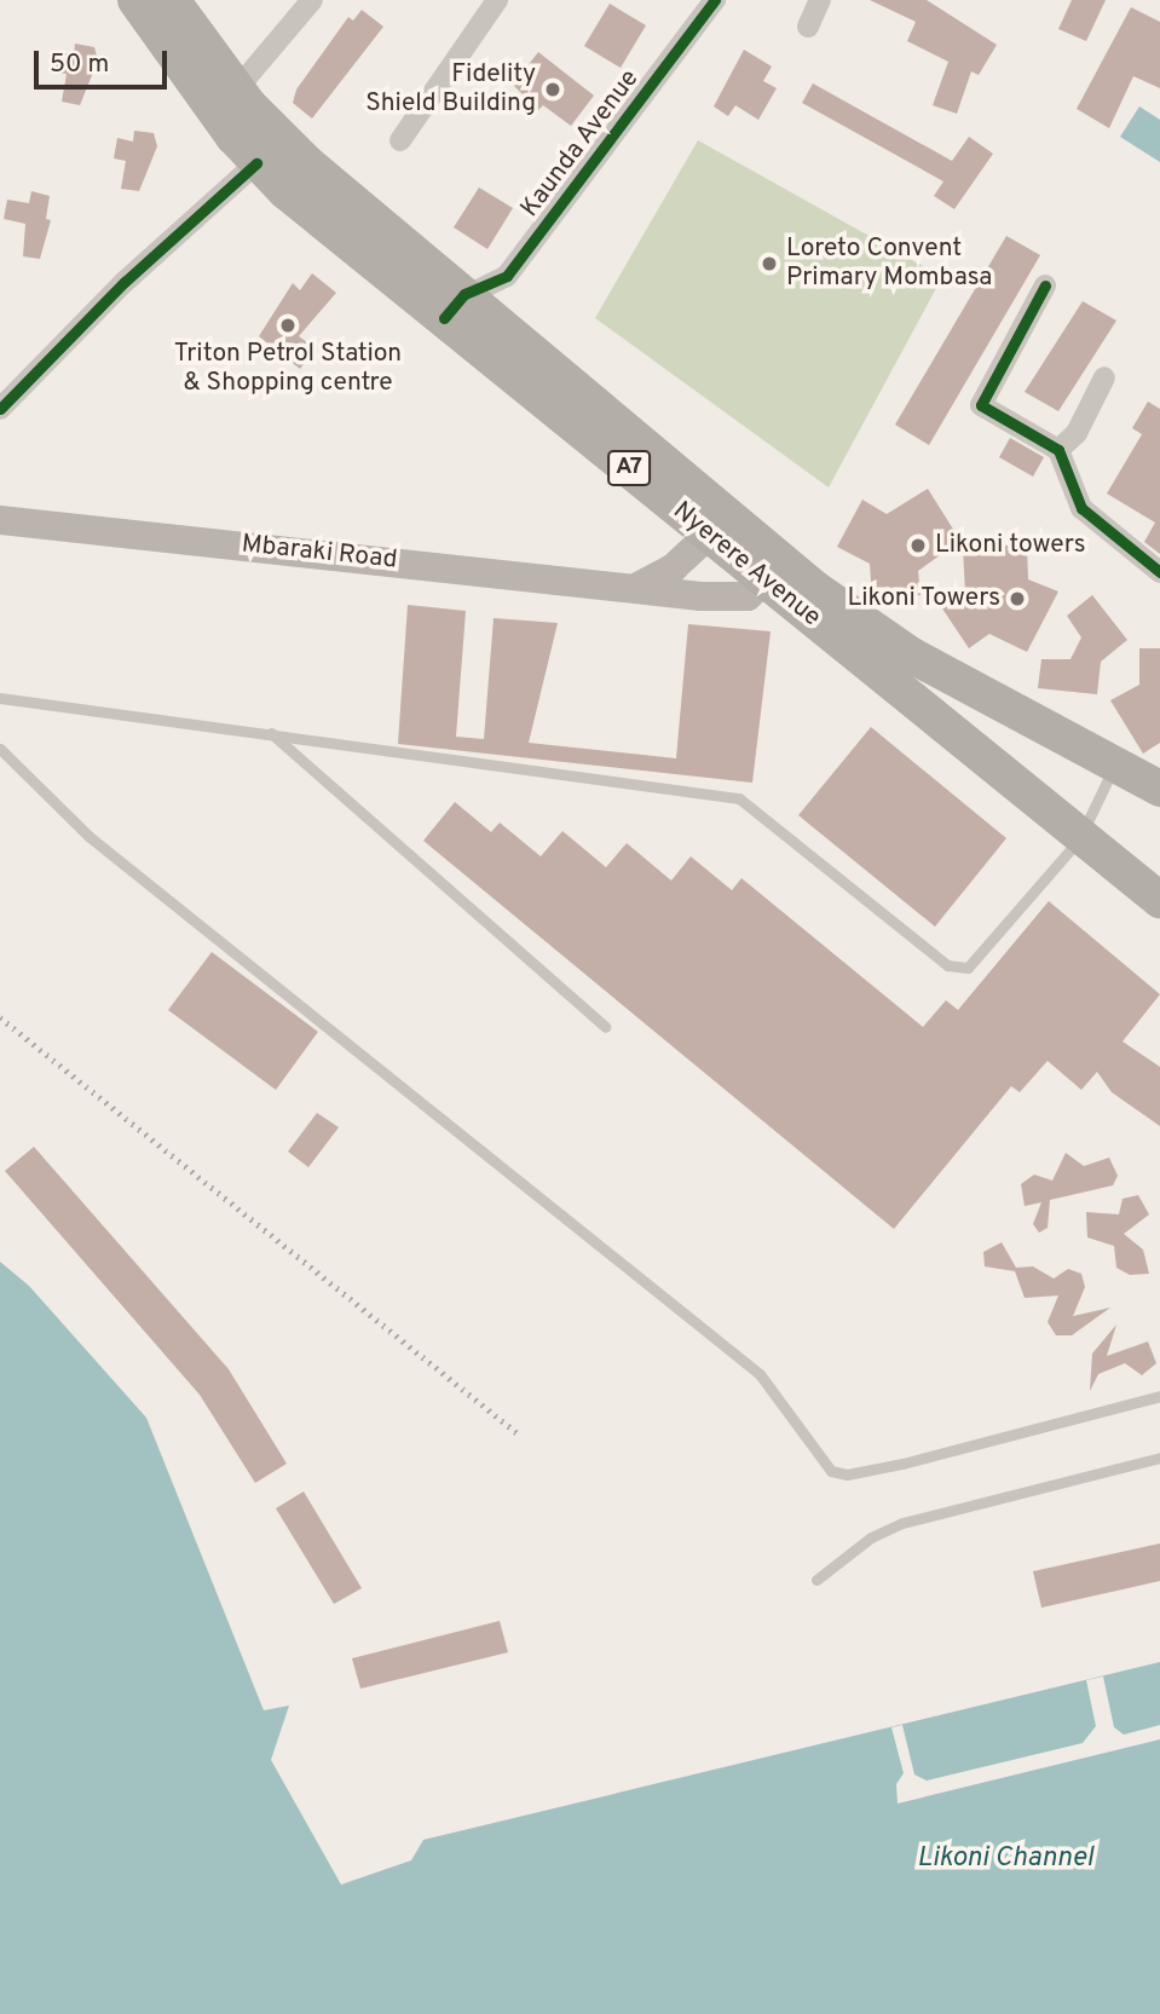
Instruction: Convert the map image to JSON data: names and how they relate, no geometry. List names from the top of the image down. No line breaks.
{"streets":{"highway":["A7","Nyerere Avenue"],"main road":["Mbaraki Road"],"street":["Kaunda Avenue"]},"crossings":[["Kaunda Avenue","Nyerere Avenue"],["Mbaraki Road","Nyerere Avenue"]],"water":["Likoni Channel"],"places":["Fidelity Shield Building","Loreto Convent Primary Mombasa","Triton Petrol Station & Shopping centre","Likoni towers","Likoni Towers"],"scale_bar":"50 m"}
